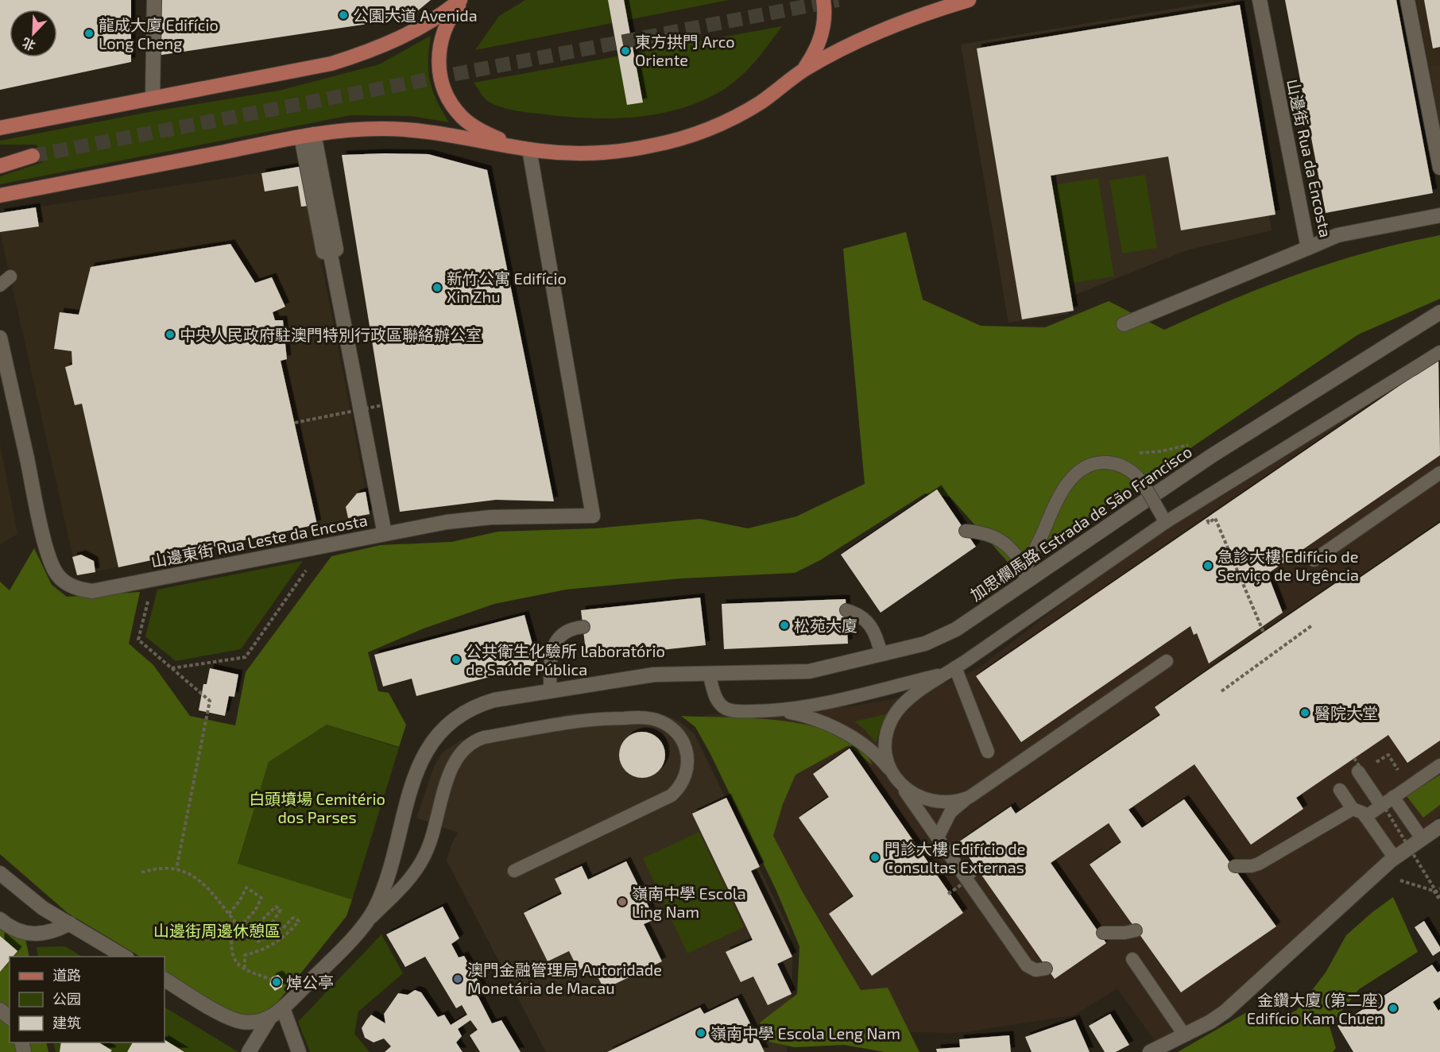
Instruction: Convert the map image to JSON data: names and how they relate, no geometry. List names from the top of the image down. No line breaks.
{"streets":{"street":["山邊街 Rua da Encosta","加思欄馬路 Estrada de São Francisco","山邊東街 Rua Leste da Encosta"]},"parks":["白頭墳場 Cemitério dos Parses","山邊街周邊休憩區"],"places":["公園大道 Avenida","龍成大廈 Edifício Long Cheng","東方拱門 Arco Oriente","新竹公寓 Edifício Xin Zhu","中央人民政府駐澳門特別行政區聯絡辦公室","急診大樓 Edifício de Serviço de Urgência","松苑大廈","公共衛生化驗所 Laboratório de Saúde Pública","醫院大堂","門診大樓 Edifício de Consultas Externas","嶺南中學 Escola Ling Nam","澳門金融管理局 Autoridade Monetária de Macau","焯公亭","金鑽大廈 (第二座) Edifício Kam Chuen","嶺南中學 Escola Leng Nam"],"legend":["道路","公园","建筑"],"north":"bottom left"}
